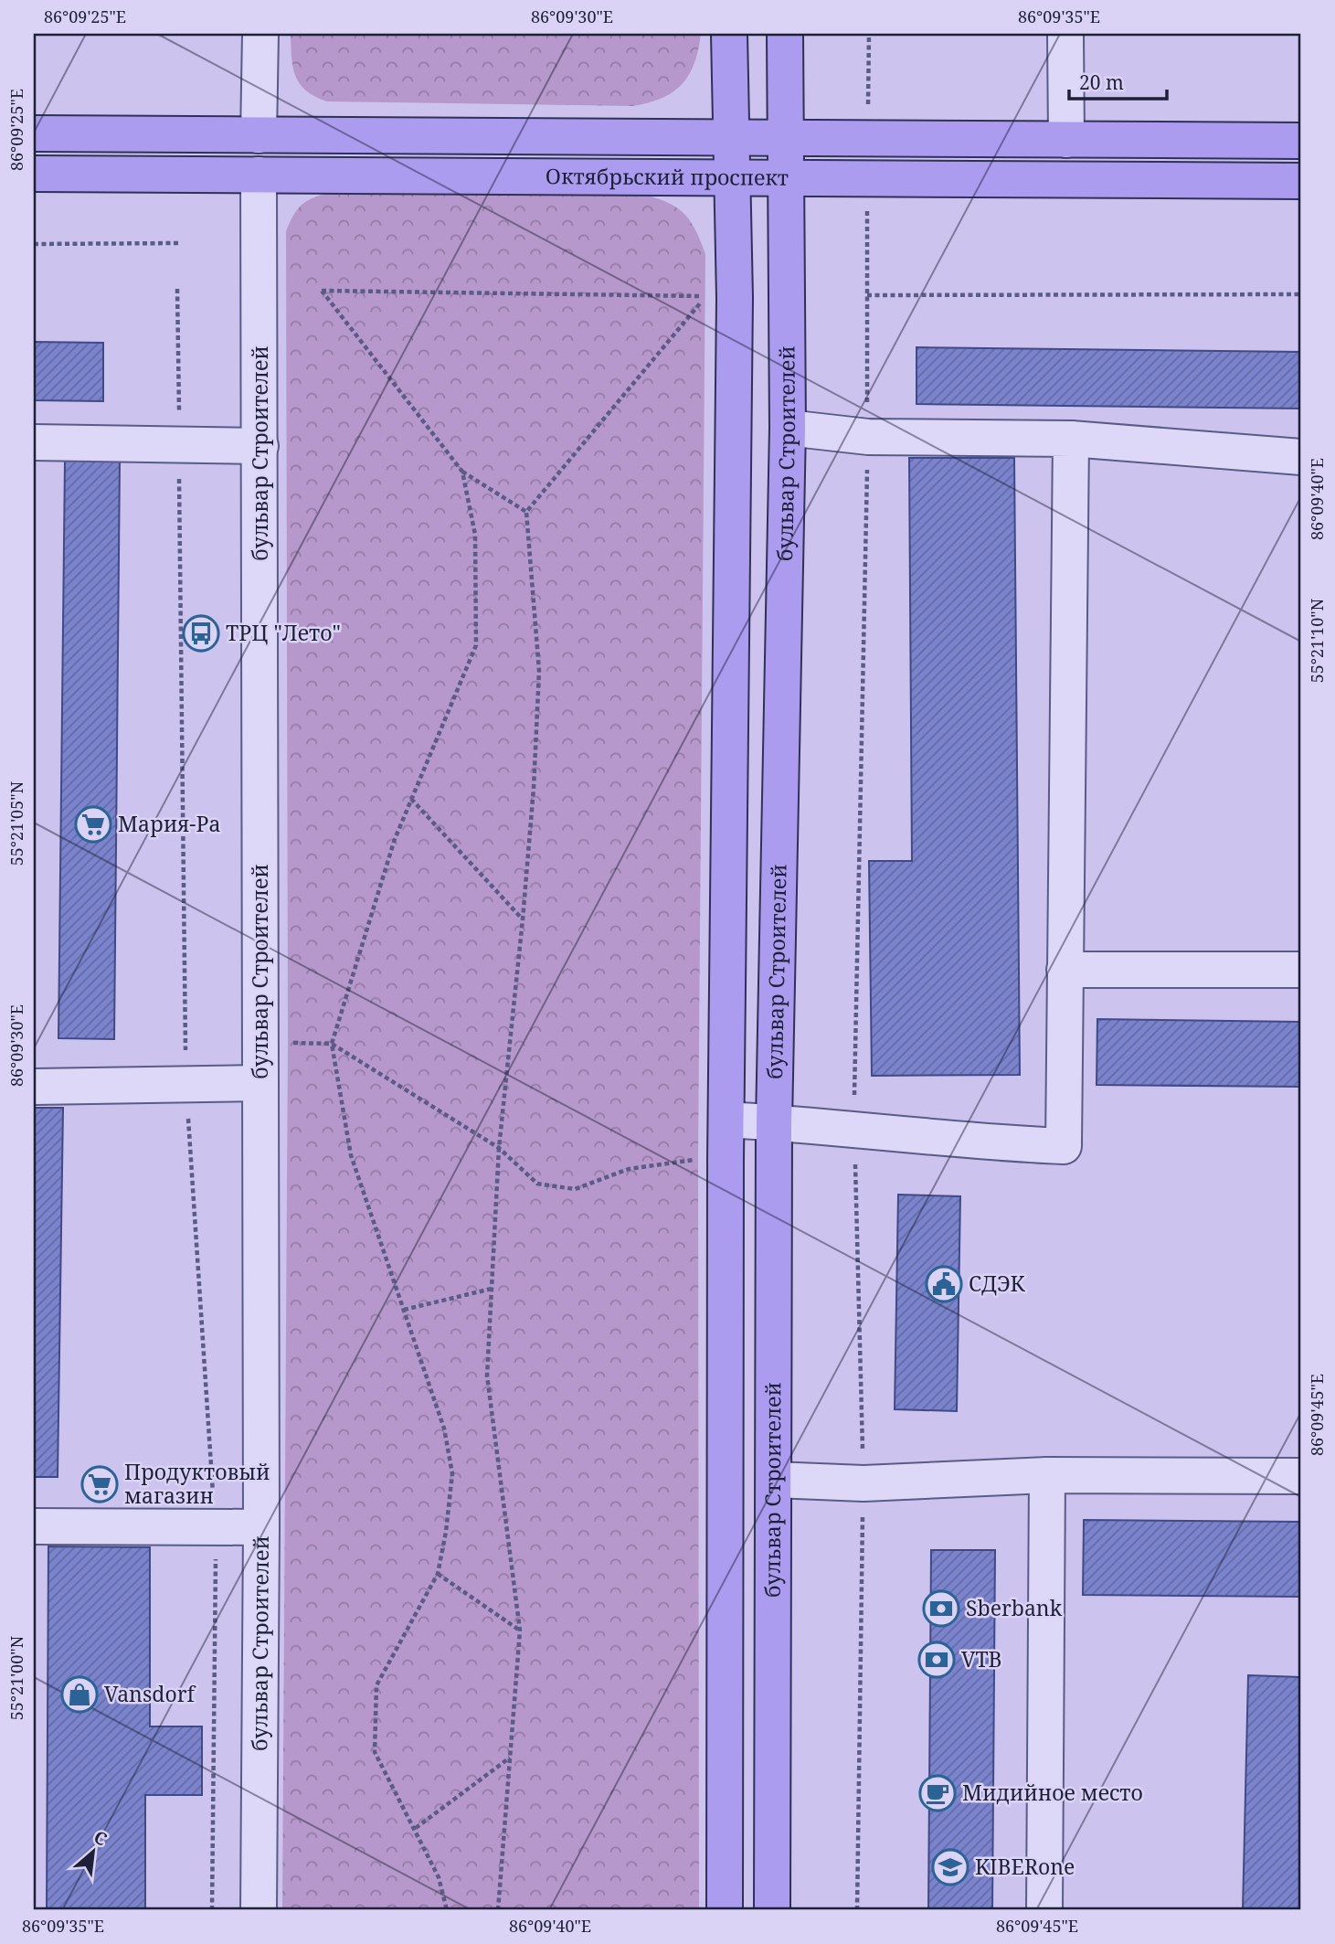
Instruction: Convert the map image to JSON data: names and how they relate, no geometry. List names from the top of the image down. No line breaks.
{"streets":{"main road":["Октябрьский проспект","бульвар Строителей"]},"crossings":[["Октябрьский проспект","бульвар Строителей"]],"places":{"bus stop":["ТРЦ \"Лето\""],"supermarket":["Мария-Ра","Продуктовый магазин"],"public building":["СДЭК"],"bank":["Sberbank","VTB"],"shop":["Vansdorf"],"cafe":["Мидийное место"],"school or university":["KIBERone"]},"scale_bar":"20 m","north":"top right","coordinates":["86°09'25\"E","86°09'30\"E","86°09'35\"E","86°09'40\"E","55°21'10\"N","55°21'05\"N","86°09'45\"E","55°21'00\"N"]}
